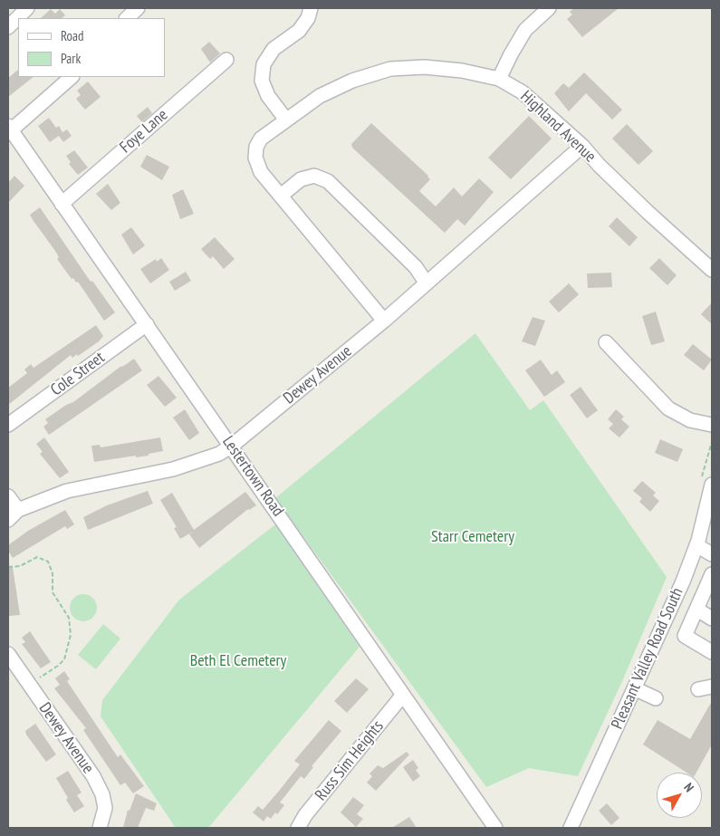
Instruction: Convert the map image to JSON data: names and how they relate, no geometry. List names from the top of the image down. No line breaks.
{"streets":{"street":["Highland Avenue","Foye Lane","Cole Street","Dewey Avenue","Lestertown Road","Pleasant Valley Road South","Russ Sim Heights"]},"crossings":[["Highland Avenue","Dewey Avenue"],["Foye Lane","Lestertown Road"],["Cole Street","Lestertown Road"],["Dewey Avenue","Lestertown Road"],["Lestertown Road","Russ Sim Heights"]],"parks":["Starr Cemetery","Beth El Cemetery"],"legend":["Road","Park"],"north":"top right"}
